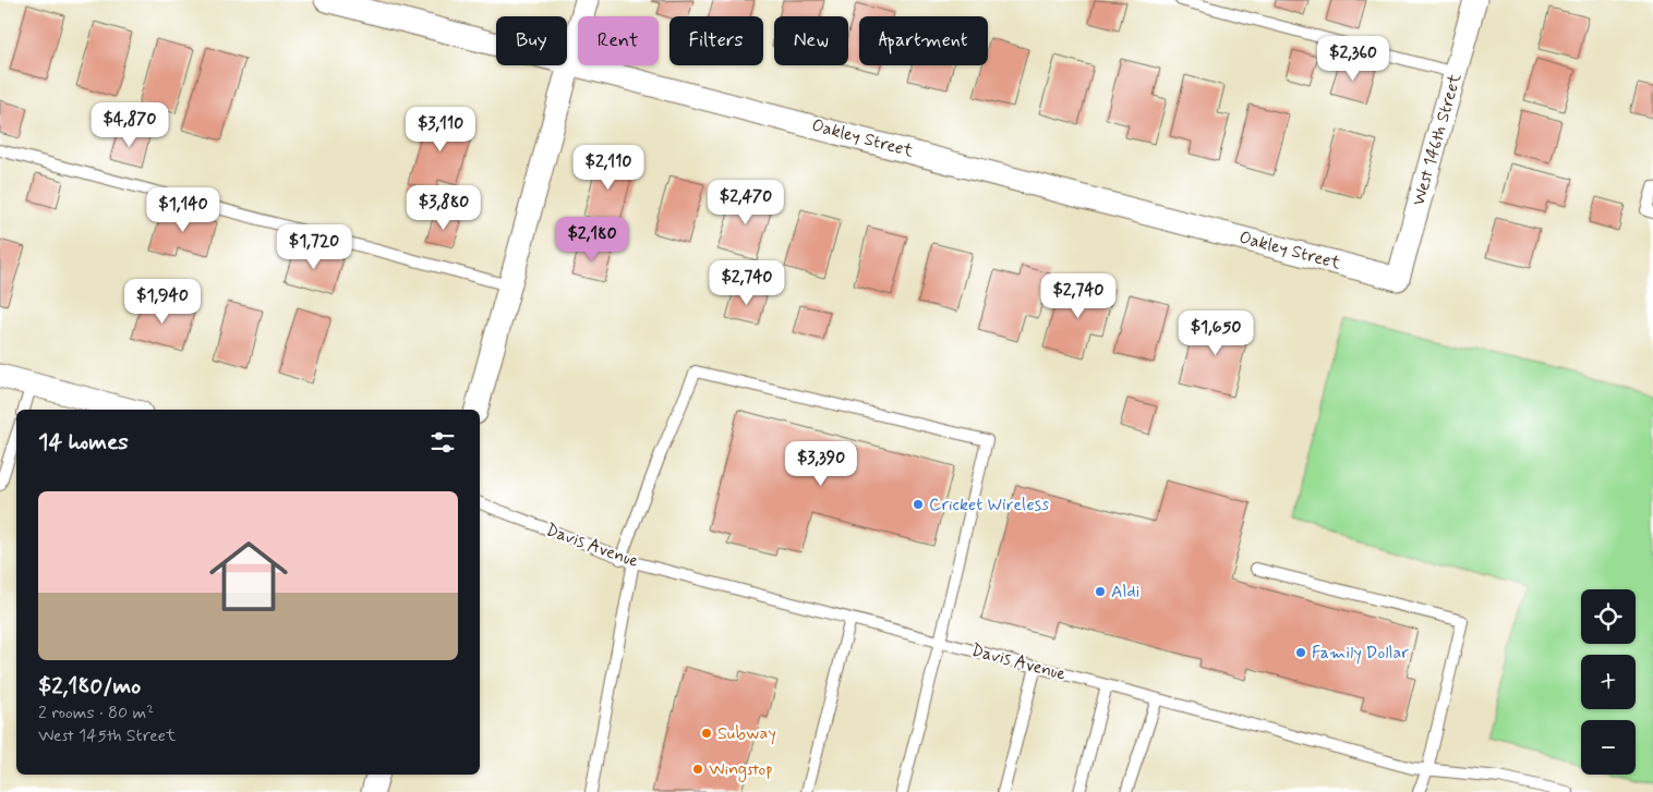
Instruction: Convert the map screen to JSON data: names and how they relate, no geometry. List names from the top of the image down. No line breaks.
{"streets":{"street":["Oakley Street","West 146th Street"],"lane":["Davis Avenue"]},"crossings":[["Oakley Street","West 146th Street"]],"places":["Cricket Wireless","Aldi","Family Dollar","Subway","Wingstop"],"page":{"chip":["Buy","Rent","Filters","New","Apartment"],"price":["$2,360","$4,870","$3,110","$2,110","$2,470","$3,880","$1,140","$2,180","$1,720","$2,740","$2,740","$1,940","$1,650","$3,390"],"heading":"14 homes","list":[{"name":"$2,180/mo","note":"2 rooms · 80 m² · West 145th Street"}],"map_buttons":["+","−"]}}
